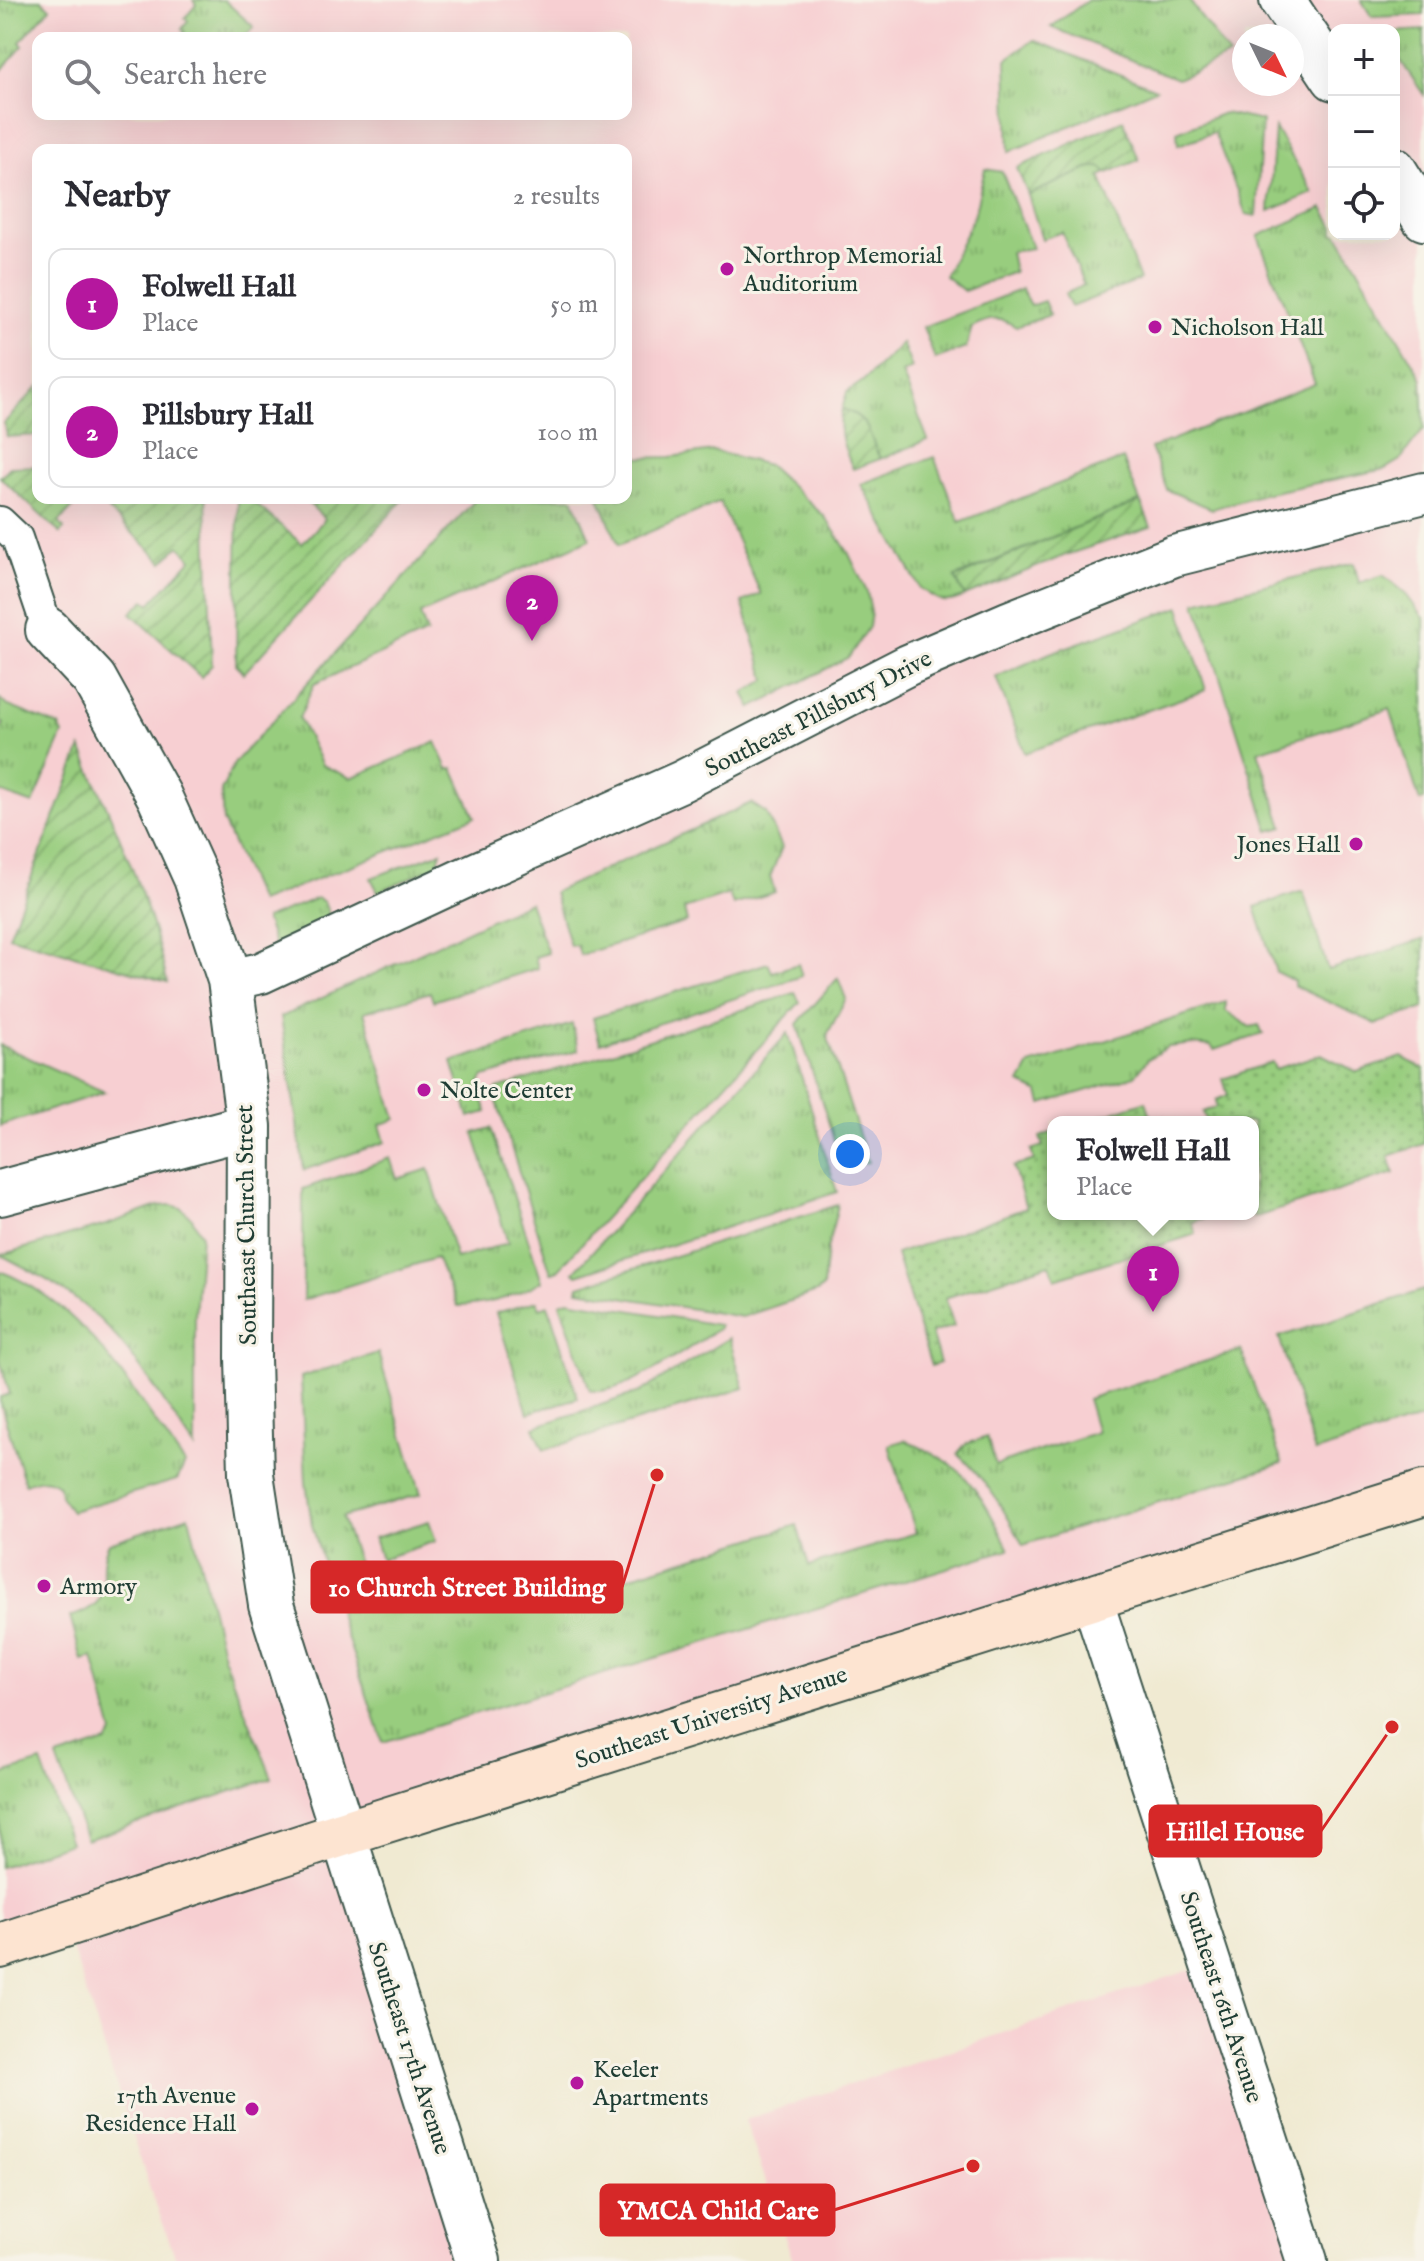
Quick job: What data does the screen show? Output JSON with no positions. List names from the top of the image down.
{
  "streets": {
    "main road": ["Southeast University Avenue"],
    "street": [
      "Southeast Pillsbury Drive",
      "Southeast Church Street",
      "Southeast 16th Avenue",
      "Southeast 17th Avenue"
    ]
  },
  "crossings": [
    ["Southeast Pillsbury Drive", "Southeast Church Street"],
    ["Southeast Church Street", "Southeast University Avenue"],
    ["Southeast Church Street", "Southeast 17th Avenue"],
    ["Southeast University Avenue", "Southeast 16th Avenue"],
    ["Southeast University Avenue", "Southeast 17th Avenue"]
  ],
  "places": [
    "Northrop Memorial Auditorium",
    "Nicholson Hall",
    "Jones Hall",
    "Nolte Center",
    "10 Church Street Building",
    "Armory",
    "Hillel House",
    "Keeler Apartments",
    "17th Avenue Residence Hall",
    "YMCA Child Care"
  ],
  "north": "bottom right",
  "page": {
    "map_buttons": ["+", "−"],
    "search": "Search here",
    "heading": ["Nearby", "2 results"],
    "list": [
      {
        "mark": "1",
        "name": "Folwell Hall",
        "note": "Place",
        "value": "50 m"
      },
      {
        "mark": "2",
        "name": "Pillsbury Hall",
        "note": "Place",
        "value": "100 m"
      }
    ],
    "pins": ["2", "1"],
    "popup": ["Folwell Hall", "Place"]
  }
}
